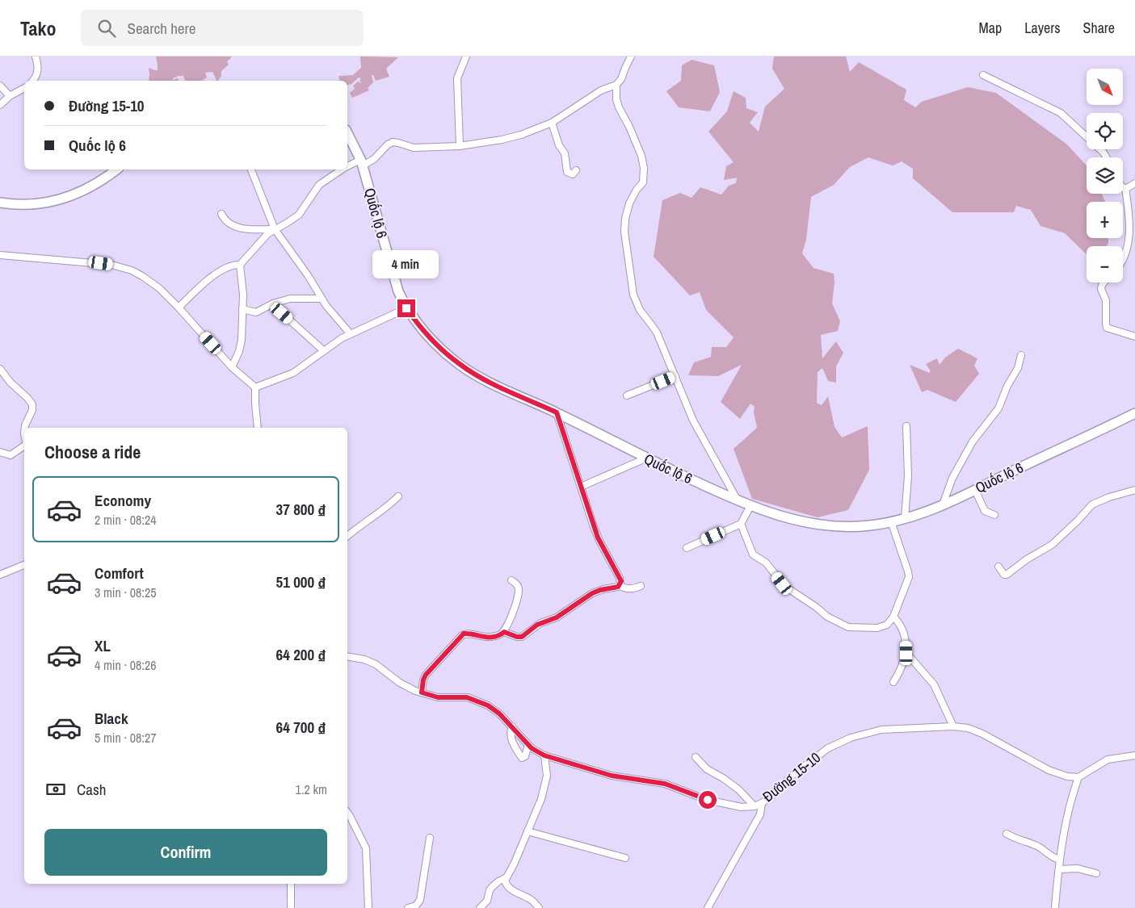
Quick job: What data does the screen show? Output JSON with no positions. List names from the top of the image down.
{
  "streets": {
    "highway": ["Quốc lộ 6"],
    "street": ["Đường 15-10"]
  },
  "north": "bottom right",
  "page": {
    "header": "Tako",
    "search": "Search here",
    "nav": ["Map", "Layers", "Share"],
    "map_buttons": ["+", "−"],
    "banner": ["Đường 15-10", "Quốc lộ 6"],
    "bubble": "4 min",
    "heading": "Choose a ride",
    "list": [
      {
        "name": "Economy",
        "note": "2 min · 08:24",
        "value": "37 800 ₫"
      },
      {
        "name": "Comfort",
        "note": "3 min · 08:25",
        "value": "51 000 ₫"
      },
      {
        "name": "XL",
        "note": "4 min · 08:26",
        "value": "64 200 ₫"
      },
      {
        "name": "Black",
        "note": "5 min · 08:27",
        "value": "64 700 ₫"
      }
    ],
    "pay": ["Cash", "1.2 km"],
    "buttons": "Confirm"
  }
}
